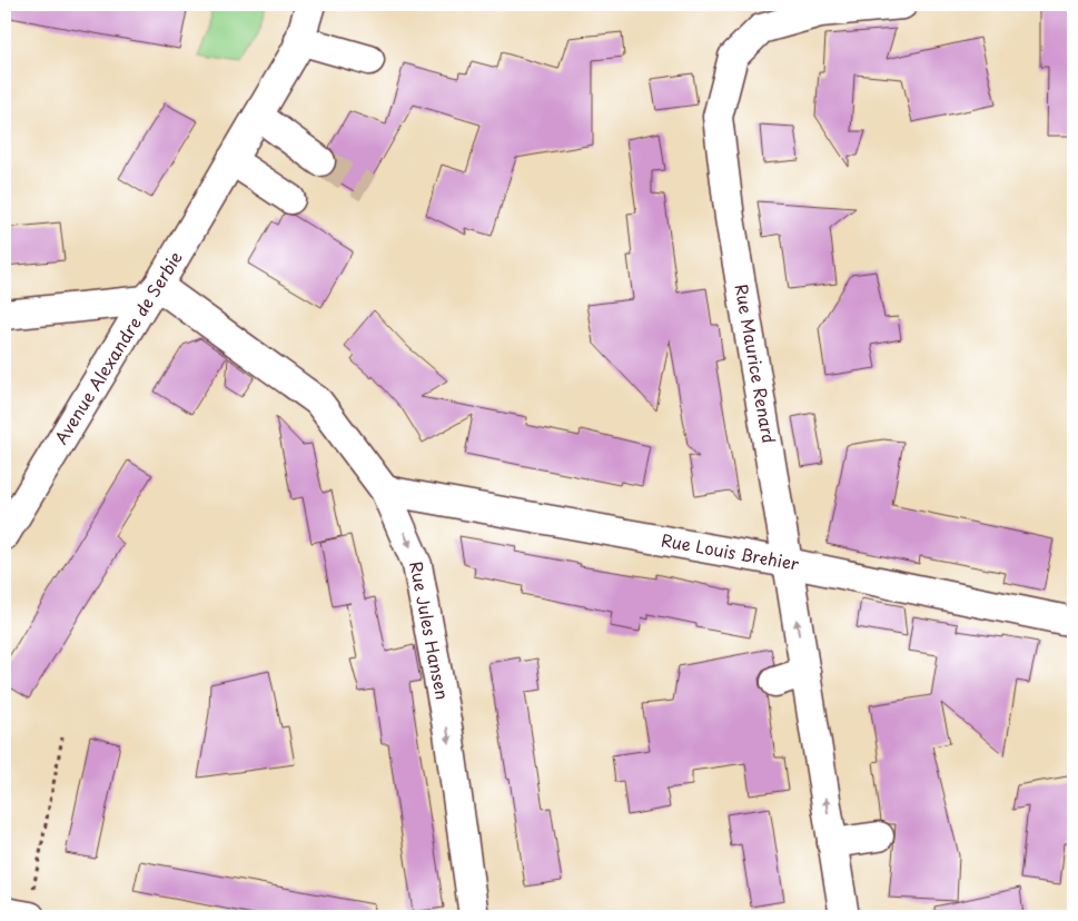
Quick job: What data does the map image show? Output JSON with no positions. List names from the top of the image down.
{
  "streets": {
    "street": [
      "Avenue Alexandre de Serbie",
      "Rue Maurice Renard",
      "Rue Louis Brehier",
      "Rue Jules Hansen"
    ]
  },
  "crossings": [
    ["Avenue Alexandre de Serbie", "Rue Jules Hansen"],
    ["Rue Maurice Renard", "Rue Louis Brehier"],
    ["Rue Louis Brehier", "Rue Jules Hansen"]
  ],
  "one_way": ["Rue Jules Hansen"]
}
